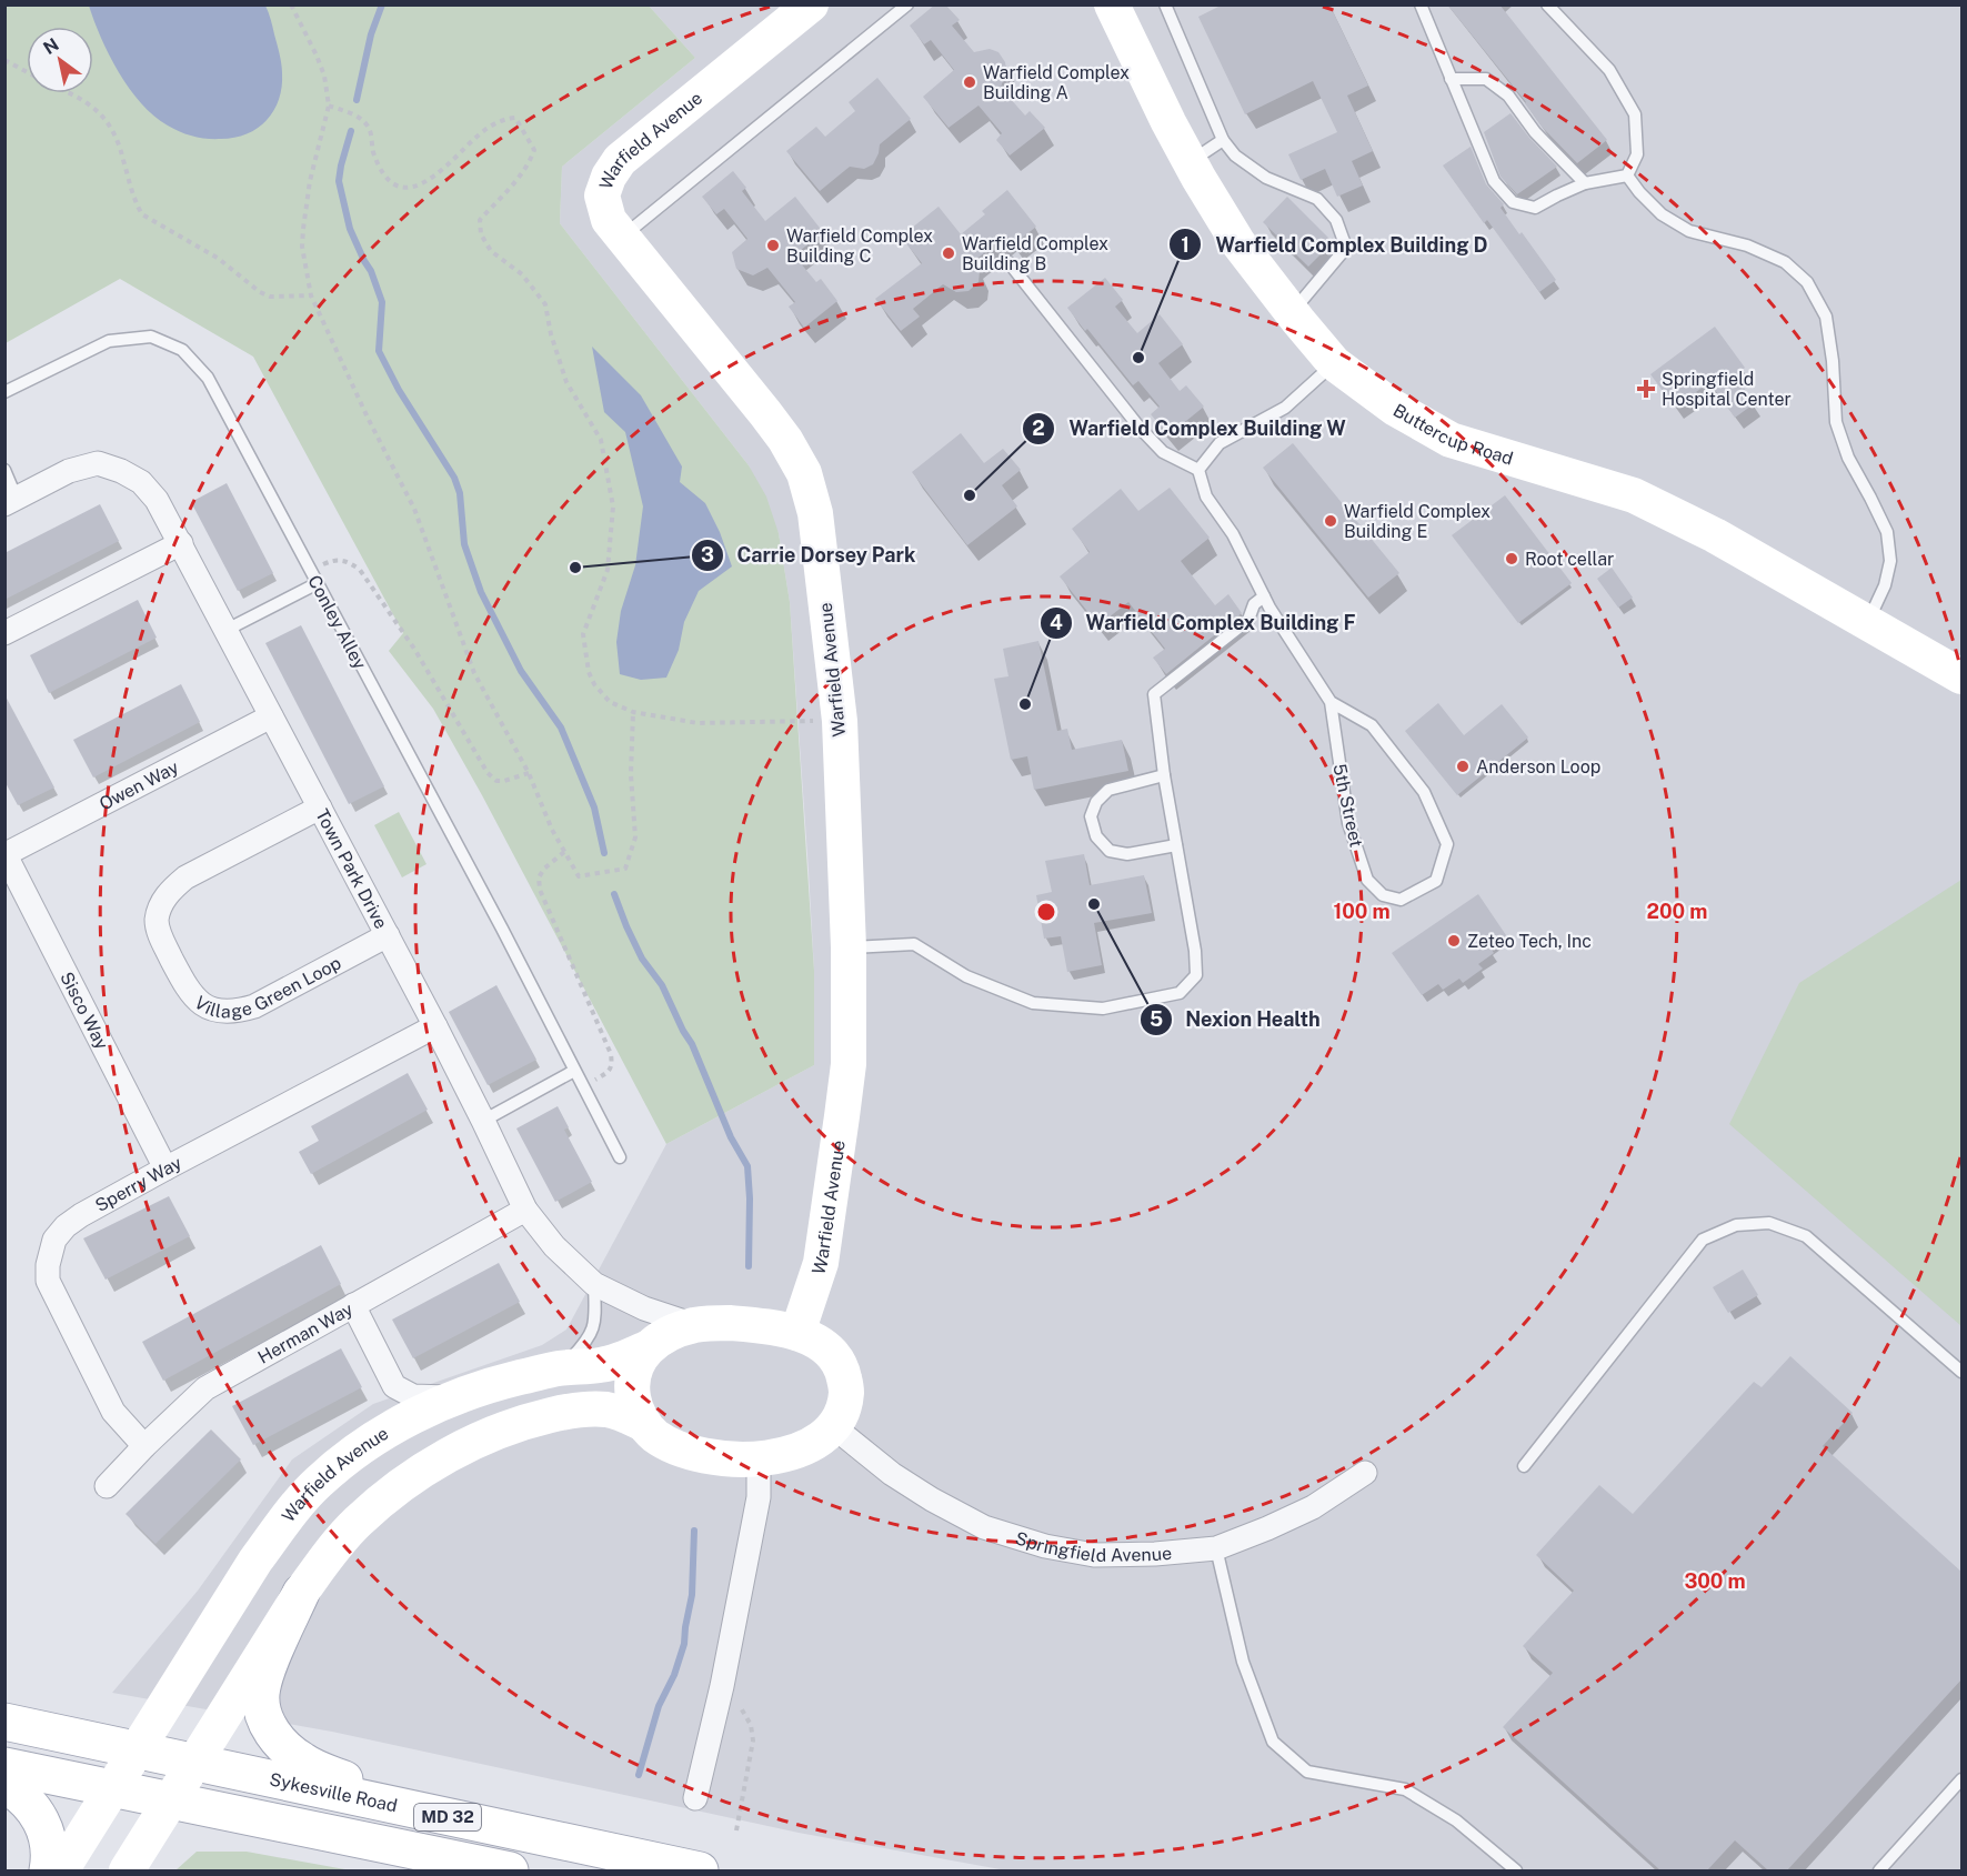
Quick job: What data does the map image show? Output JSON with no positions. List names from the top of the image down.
{
  "streets": {
    "main road": ["Sykesville Road", "MD 32"],
    "street": [
      "Warfield Avenue",
      "Buttercup Road",
      "Owen Way",
      "Town Park Drive",
      "Village Green Loop",
      "Sisco Way",
      "Sperry Way",
      "Herman Way",
      "Springfield Avenue"
    ],
    "lane": ["Conley Alley", "5th Street"]
  },
  "crossings": [
    ["Warfield Avenue", "Town Park Drive"],
    ["Warfield Avenue", "Springfield Avenue"],
    ["Warfield Avenue", "Sykesville Road"],
    ["Owen Way", "Town Park Drive"],
    ["Owen Way", "Sisco Way"],
    ["Town Park Drive", "Village Green Loop"],
    ["Town Park Drive", "Sperry Way"],
    ["Town Park Drive", "Herman Way"],
    ["Town Park Drive", "Springfield Avenue"],
    ["Sisco Way", "Sperry Way"],
    ["Sperry Way", "Herman Way"]
  ],
  "places": {
    "other": [
      "Warfield Complex Building A",
      "Warfield Complex Building C",
      "Warfield Complex Building B",
      "Warfield Complex Building D",
      "Warfield Complex Building W",
      "Warfield Complex Building E",
      "Root cellar",
      "Carrie Dorsey Park",
      "Warfield Complex Building F",
      "Anderson Loop",
      "Nexion Health",
      "Zeteo Tech, Inc"
    ],
    "health": ["Springfield Hospital Center"]
  },
  "north": "top left",
  "rings": ["100 m", "200 m", "300 m"]
}
